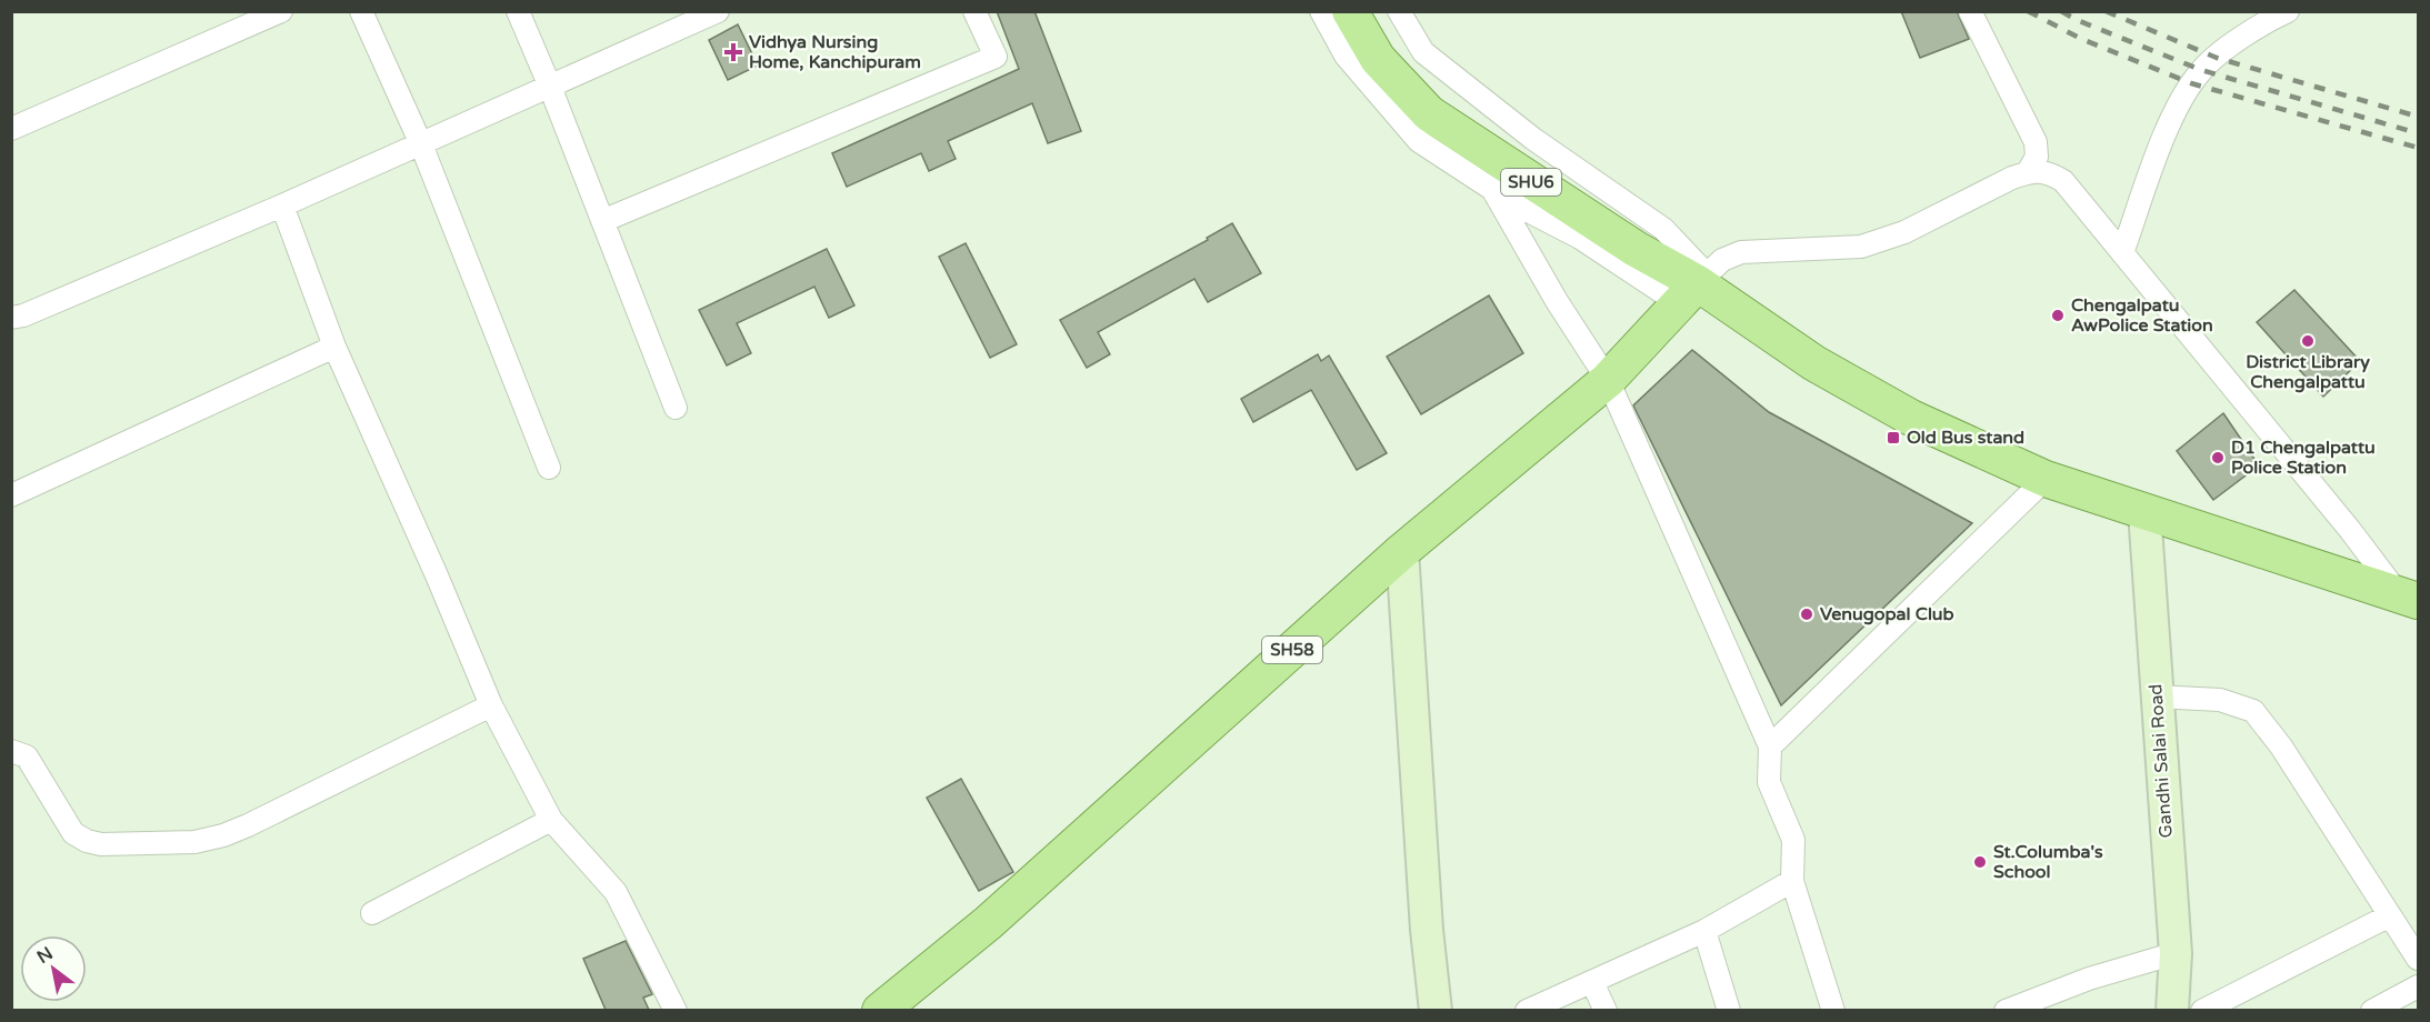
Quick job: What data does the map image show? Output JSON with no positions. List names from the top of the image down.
{
  "streets": {
    "main road": ["SHU6", "SH58"],
    "street": ["Gandhi Salai Road"]
  },
  "crossings": [
    ["SHU6", "SH58"],
    ["SHU6", "Gandhi Salai Road"]
  ],
  "places": {
    "health": ["Vidhya Nursing Home, Kanchipuram"],
    "other": [
      "Chengalpatu AwPolice Station",
      "District Library Chengalpattu",
      "D1 Chengalpattu Police Station",
      "Venugopal Club",
      "St.Columba's School"
    ],
    "transit": ["Old Bus stand"]
  },
  "north": "top left"
}
